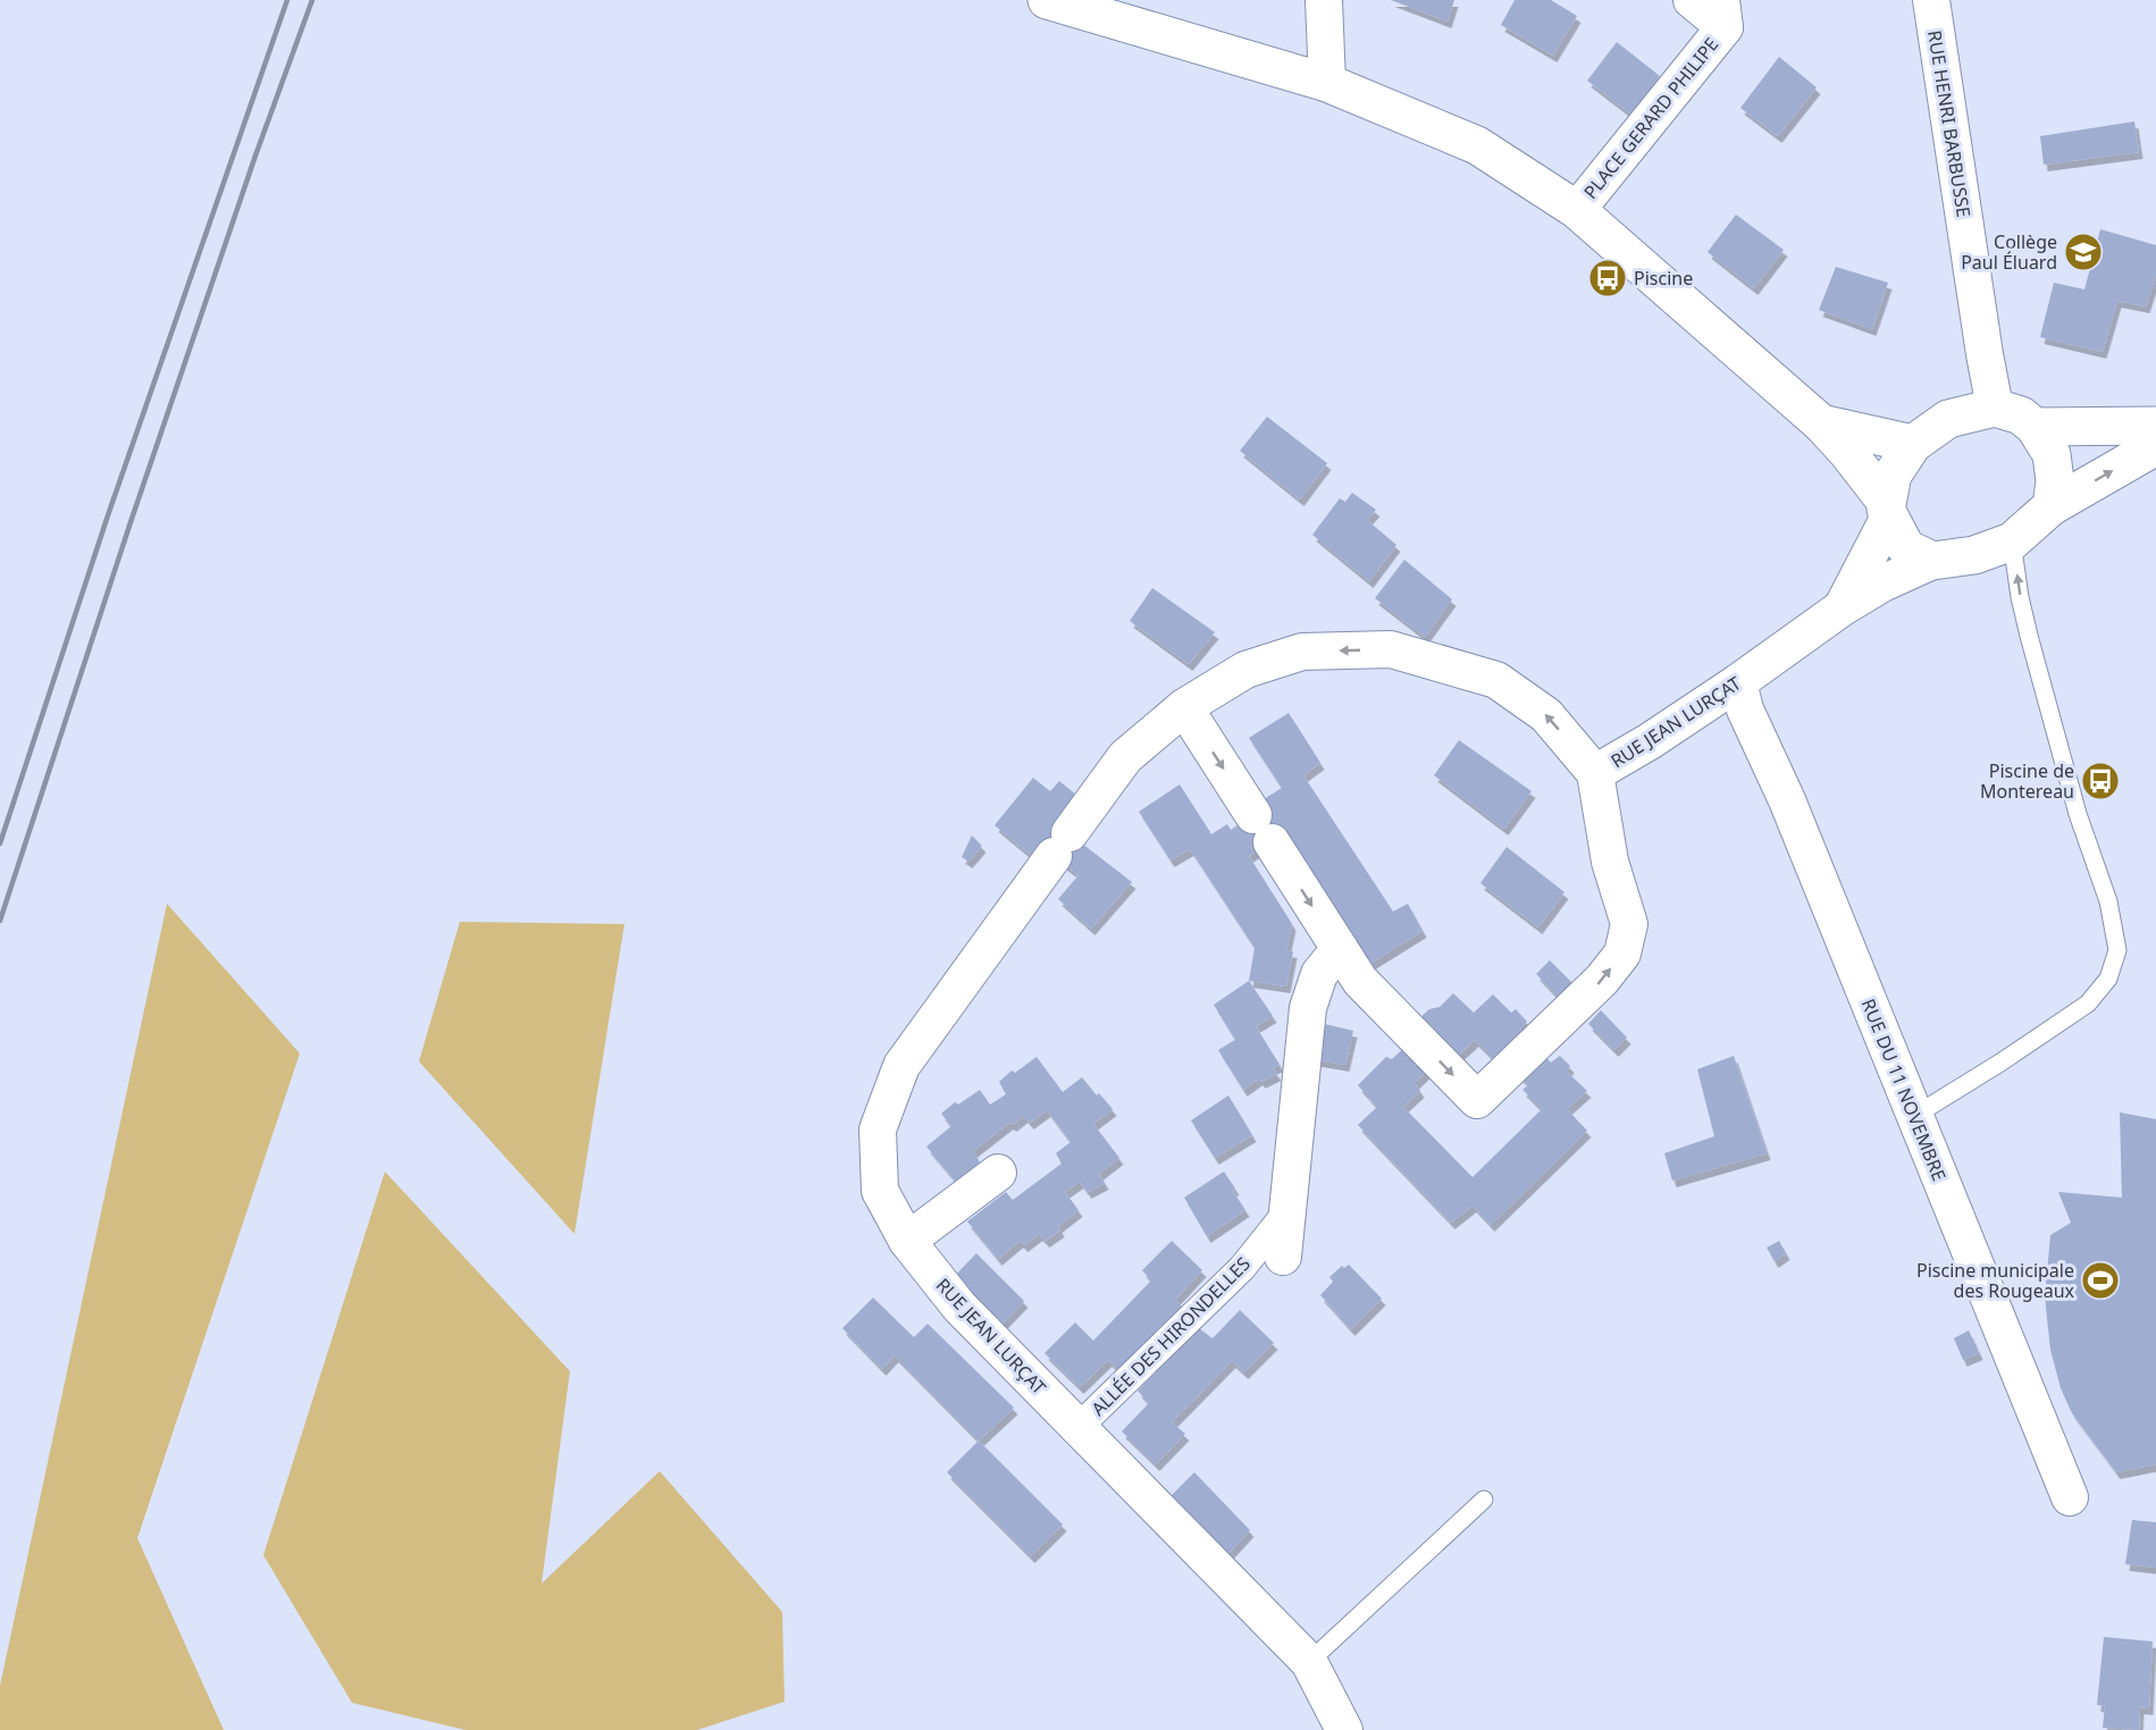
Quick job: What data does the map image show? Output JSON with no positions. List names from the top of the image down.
{
  "streets": {
    "street": [
      "PLACE GERARD PHILIPE",
      "RUE HENRI BARBUSSE",
      "RUE JEAN LURÇAT",
      "RUE DU 11 NOVEMBRE",
      "ALLÉE DES HIRONDELLES"
    ]
  },
  "crossings": [
    ["RUE HENRI BARBUSSE", "RUE JEAN LURÇAT"],
    ["RUE JEAN LURÇAT", "RUE DU 11 NOVEMBRE"],
    ["RUE JEAN LURÇAT", "ALLÉE DES HIRONDELLES"]
  ],
  "places": {
    "school or university": ["Collège Paul Éluard"],
    "bus stop": ["Piscine", "Piscine de Montereau"],
    "sports": ["Piscine municipale des Rougeaux"]
  }
}
